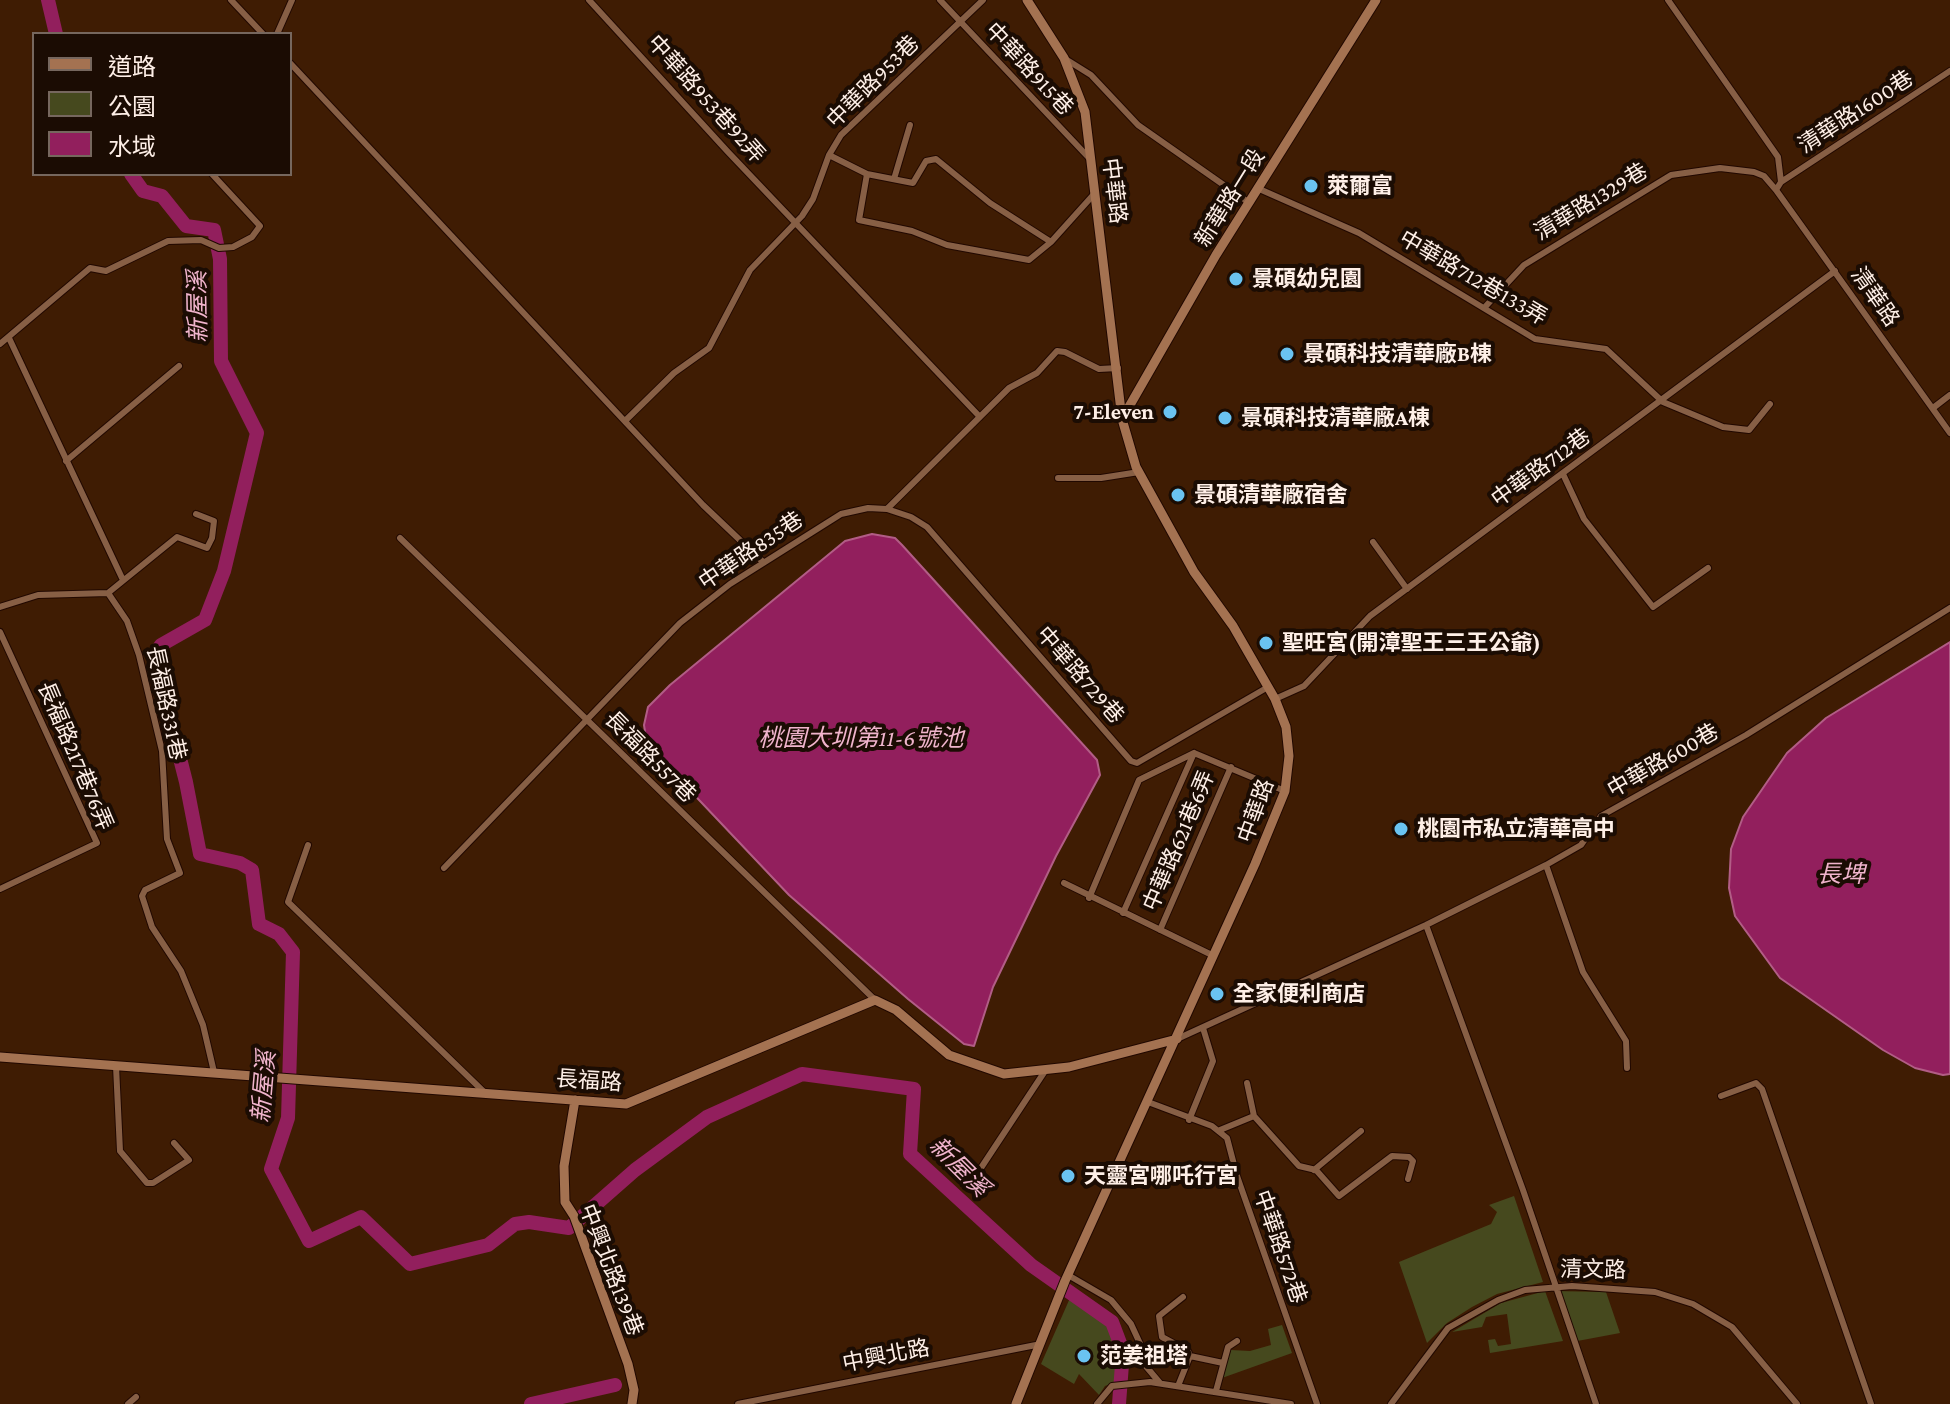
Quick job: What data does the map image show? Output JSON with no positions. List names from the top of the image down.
{
  "streets": {
    "street": [
      "中華路915巷",
      "中華路953巷",
      "中華路953巷92弄",
      "清華路1600巷",
      "中華路",
      "新華路一段",
      "清華路1329巷",
      "中華路712巷133弄",
      "清華路",
      "中華路712巷",
      "中華路835巷",
      "中華路729巷",
      "長福路331巷",
      "長福路217巷76弄",
      "長福路557巷",
      "中華路600巷",
      "中華路621巷6弄",
      "長福路",
      "中華路572巷",
      "中興北路139巷",
      "清文路",
      "中興北路"
    ]
  },
  "crossings": [
    ["中華路915巷", "中華路953巷"],
    ["中華路915巷", "中華路"],
    ["中華路953巷", "中華路953巷92弄"],
    ["中華路", "新華路一段"],
    ["中華路", "中華路712巷"],
    ["中華路", "中華路729巷"],
    ["中華路", "中華路600巷"],
    ["中華路", "中興北路"],
    ["新華路一段", "中華路712巷133弄"],
    ["清華路1329巷", "中華路712巷133弄"],
    ["清華路1329巷", "清華路"],
    ["中華路712巷133弄", "中華路712巷"],
    ["清華路", "中華路712巷"],
    ["中華路835巷", "中華路729巷"],
    ["中華路835巷", "長福路557巷"],
    ["長福路331巷", "長福路"],
    ["長福路557巷", "長福路"],
    ["長福路", "中興北路139巷"]
  ],
  "water": ["新屋溪", "桃園大圳第11-6號池", "長埤"],
  "places": [
    "萊爾富",
    "景碩幼兒園",
    "景碩科技清華廠B棟",
    "7-Eleven",
    "景碩科技清華廠A棟",
    "景碩清華廠宿舍",
    "聖旺宮(開漳聖王三王公爺)",
    "桃園市私立清華高中",
    "全家便利商店",
    "天靈宮哪吒行宮",
    "范姜祖塔"
  ],
  "legend": ["道路", "公園", "水域"]
}
